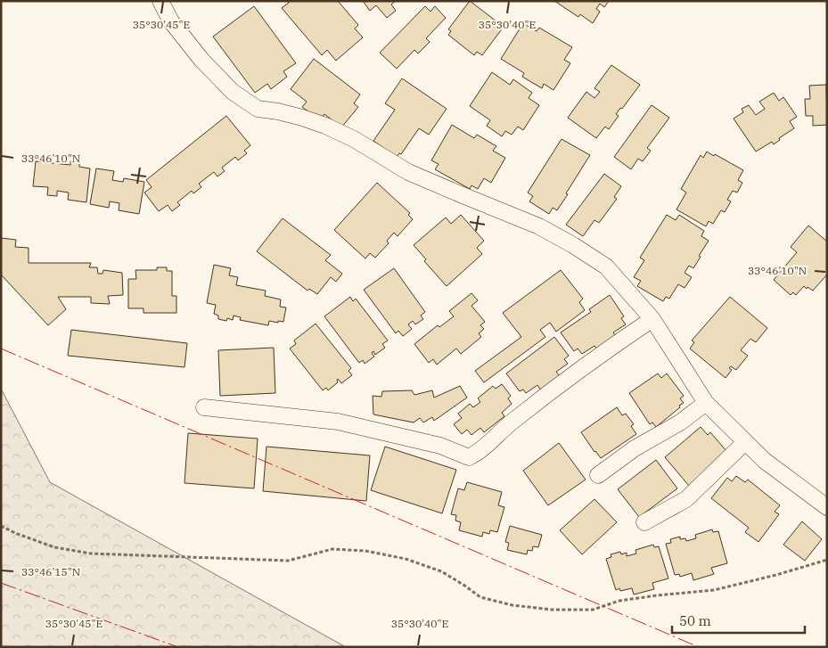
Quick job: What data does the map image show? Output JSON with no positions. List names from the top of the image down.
{
  "scale_bar": "50 m",
  "coordinates": [
    "35°30'45\"E",
    "35°30'40\"E",
    "33°46'10\"N",
    "33°46'15\"N"
  ]
}
